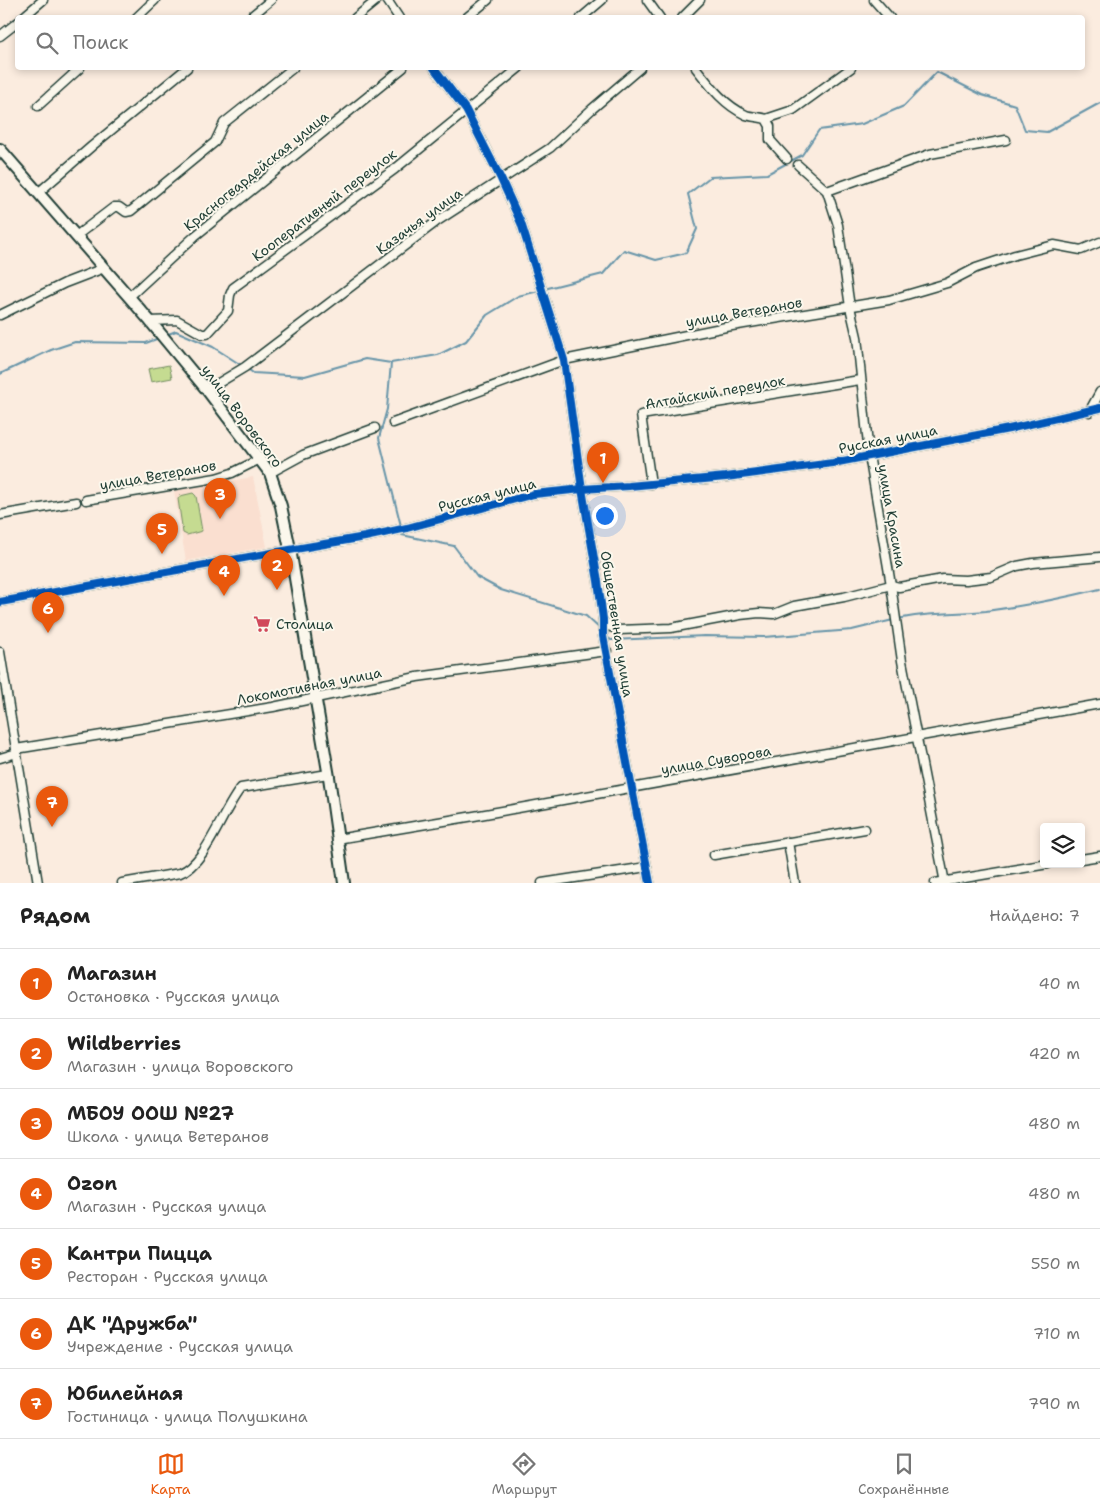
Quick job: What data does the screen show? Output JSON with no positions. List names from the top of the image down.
{
  "streets": {
    "main road": ["улица Воровского"],
    "street": [
      "Красногвардейская улица",
      "Кооперативный переулок",
      "Казачья улица",
      "улица Ветеранов",
      "Алтайский переулок",
      "Русская улица",
      "улица Красина",
      "Общественная улица",
      "Локомотивная улица",
      "улица Суворова"
    ]
  },
  "crossings": [
    ["Красногвардейская улица", "улица Воровского"],
    ["Кооперативный переулок", "улица Воровского"],
    ["Кооперативный переулок", "Общественная улица"],
    ["Казачья улица", "улица Воровского"],
    ["Казачья улица", "Общественная улица"],
    ["улица Ветеранов", "улица Воровского"],
    ["улица Ветеранов", "улица Красина"],
    ["улица Ветеранов", "Общественная улица"],
    ["Алтайский переулок", "Русская улица"],
    ["Алтайский переулок", "улица Красина"],
    ["улица Воровского", "Русская улица"],
    ["улица Воровского", "Локомотивная улица"],
    ["улица Воровского", "улица Суворова"],
    ["Русская улица", "улица Красина"],
    ["Русская улица", "Общественная улица"],
    ["улица Красина", "улица Суворова"],
    ["Общественная улица", "Локомотивная улица"],
    ["Общественная улица", "улица Суворова"]
  ],
  "places": {
    "supermarket": ["Столица"]
  },
  "page": {
    "search": "Поиск",
    "pins": [
      "1",
      "3",
      "5",
      "2",
      "4",
      "6",
      "7"
    ],
    "heading": ["Рядом", "Найдено: 7"],
    "list": [
      {
        "mark": "1",
        "name": "Магазин",
        "note": "Остановка · Русская улица",
        "value": "40 m"
      },
      {
        "mark": "2",
        "name": "Wildberries",
        "note": "Магазин · улица Воровского",
        "value": "420 m"
      },
      {
        "mark": "3",
        "name": "МБОУ ООШ №27",
        "note": "Школа · улица Ветеранов",
        "value": "480 m"
      },
      {
        "mark": "4",
        "name": "Ozon",
        "note": "Магазин · Русская улица",
        "value": "480 m"
      },
      {
        "mark": "5",
        "name": "Кантри Пицца",
        "note": "Ресторан · Русская улица",
        "value": "550 m"
      },
      {
        "mark": "6",
        "name": "ДК \"Дружба\"",
        "note": "Учреждение · Русская улица",
        "value": "710 m"
      },
      {
        "mark": "7",
        "name": "Юбилейная",
        "note": "Гостиница · улица Полушкина",
        "value": "790 m"
      }
    ],
    "nav": ["Карта", "Маршрут", "Сохранённые"]
  }
}
